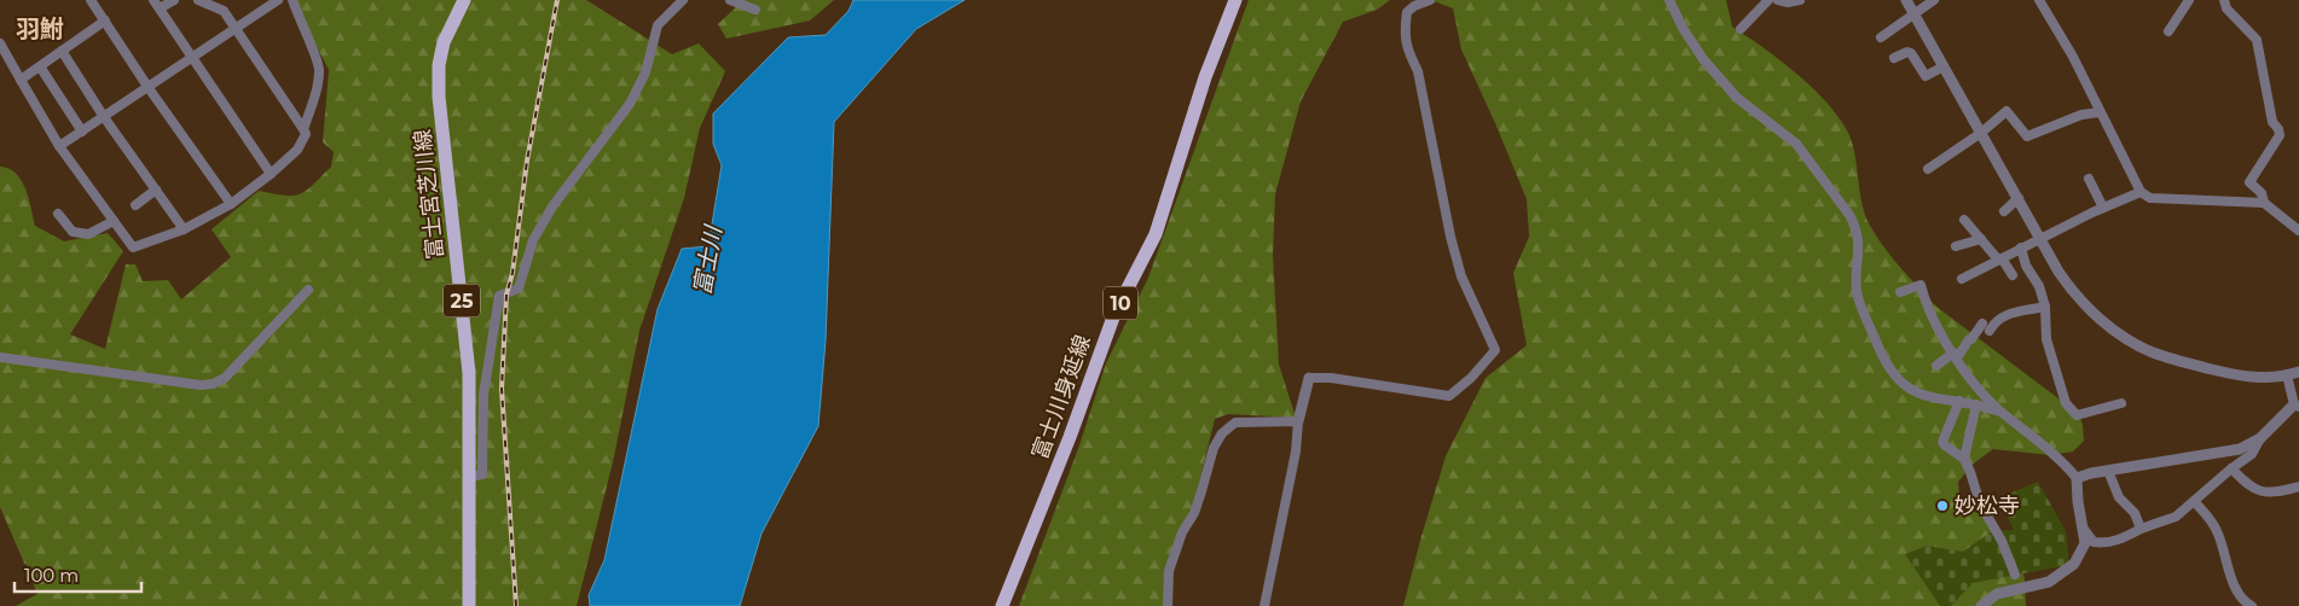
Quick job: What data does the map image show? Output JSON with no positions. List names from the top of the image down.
{
  "streets": {
    "main road": [
      "富士宮芝川線",
      "25",
      "10",
      "富士川身延線"
    ]
  },
  "districts": ["羽鮒"],
  "water": ["富士川"],
  "places": ["妙松寺"],
  "scale_bar": "100 m"
}
